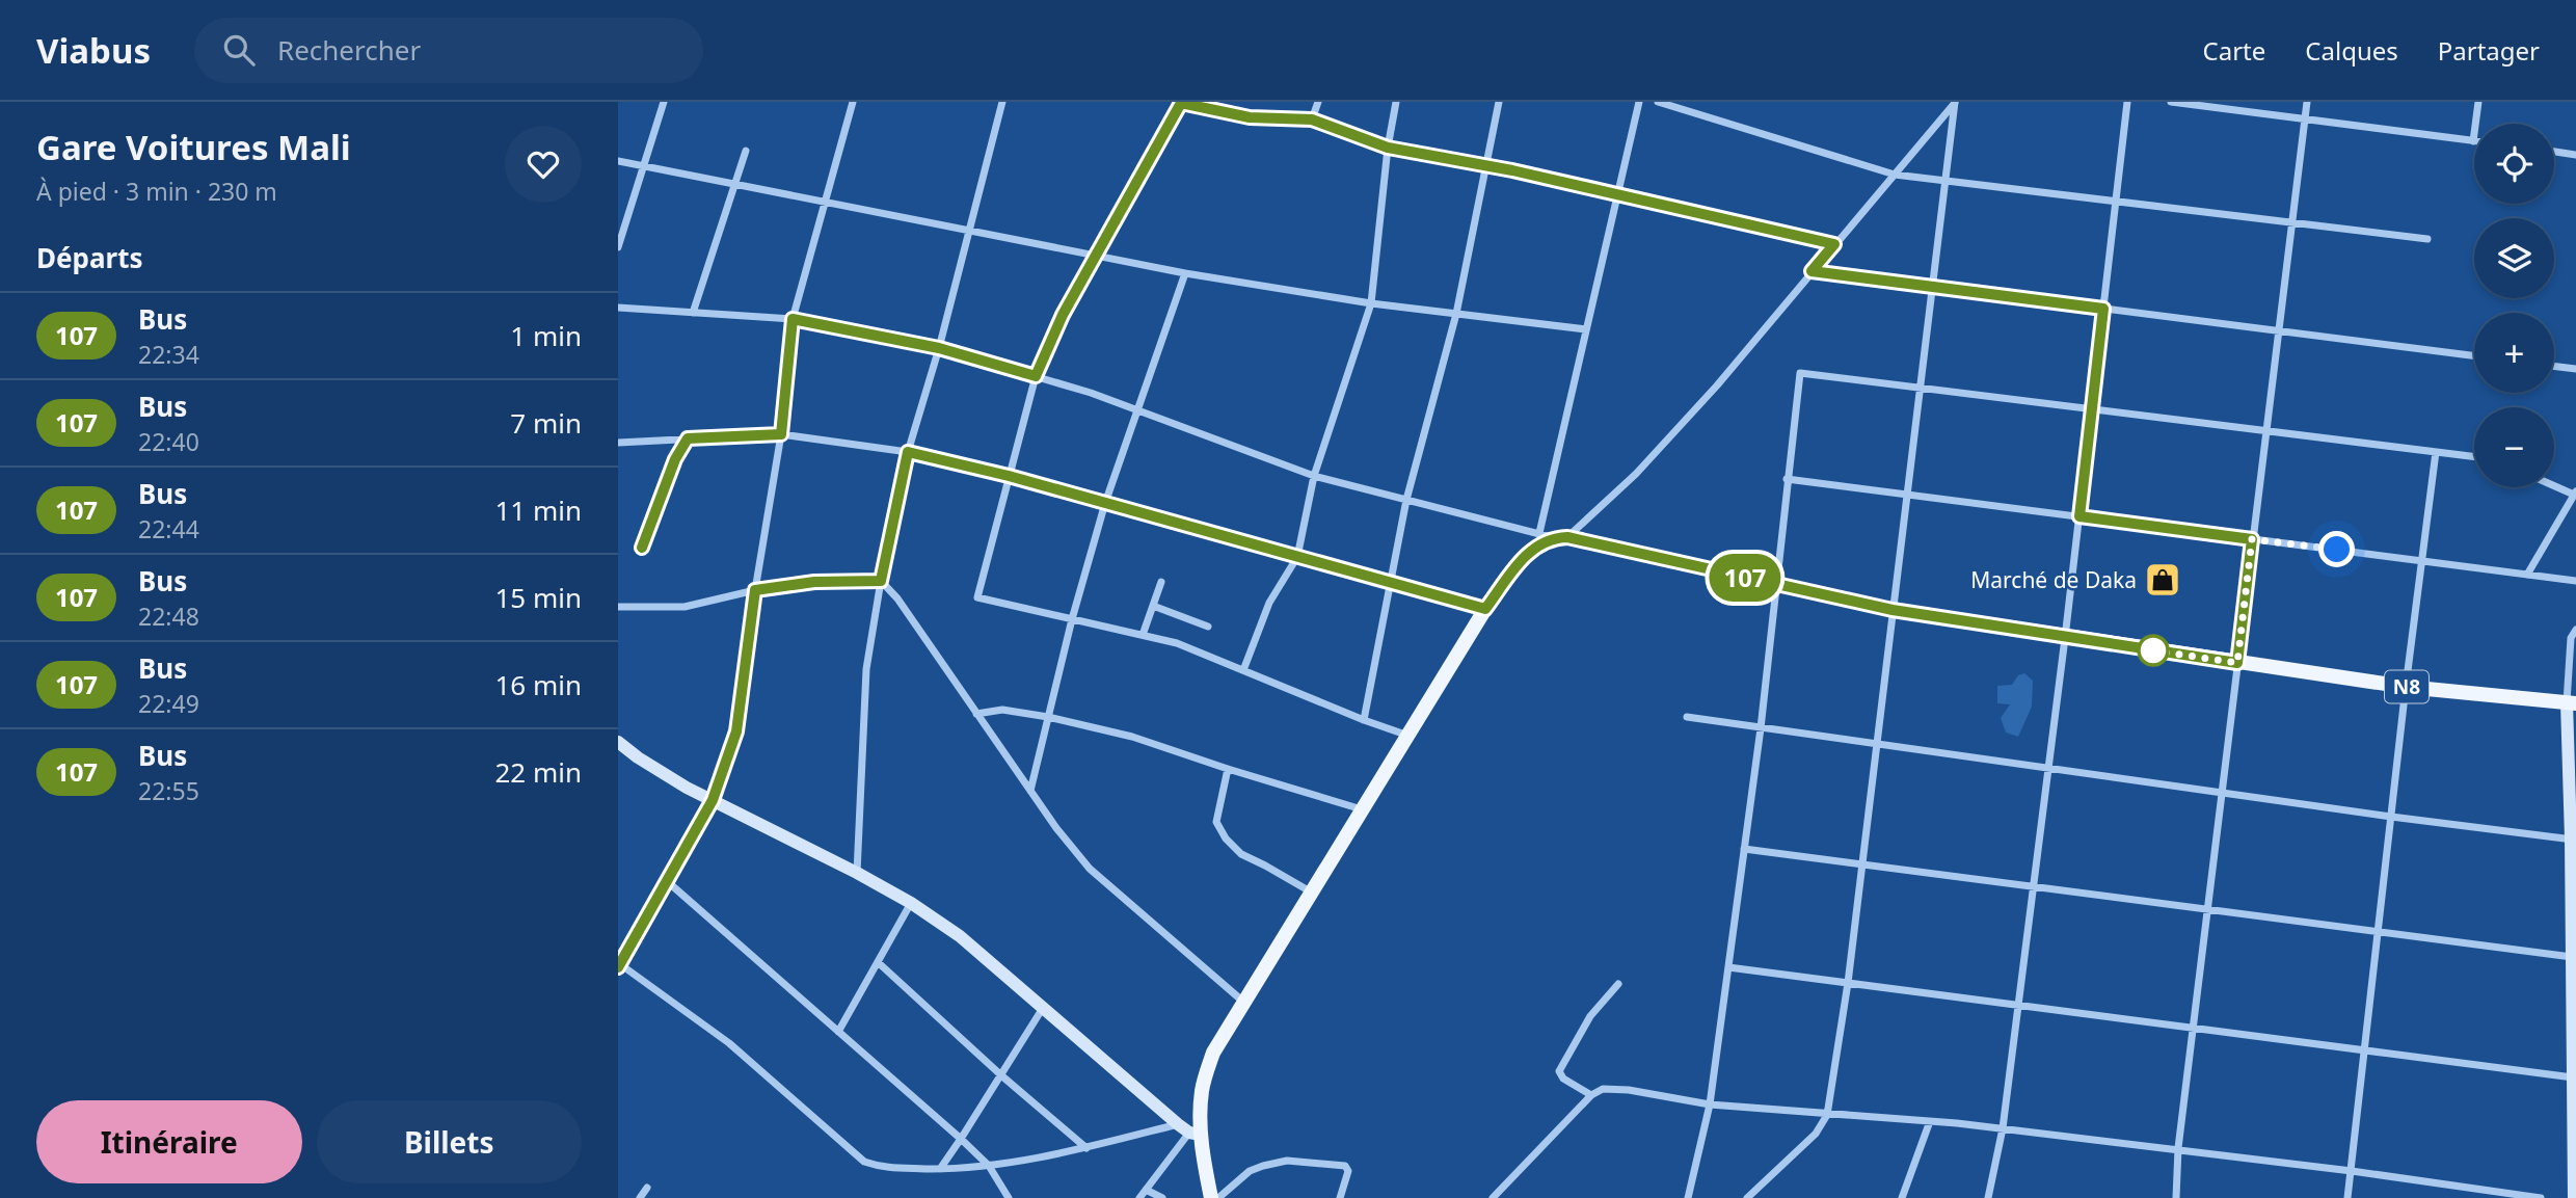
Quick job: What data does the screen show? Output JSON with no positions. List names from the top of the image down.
{
  "streets": {
    "main road": ["N8"]
  },
  "places": {
    "shop": ["Marché de Daka"]
  },
  "lines": ["bus line 107"],
  "page": {
    "header": "Viabus",
    "search": "Rechercher",
    "nav": ["Carte", "Calques", "Partager"],
    "heading": [
      ["Gare Voitures Mali", "À pied · 3 min · 230 m"],
      "Départs"
    ],
    "on_map": "107",
    "map_buttons": ["+", "−"],
    "list": [
      {
        "mark": "107",
        "name": "Bus",
        "note": "22:34",
        "value": "1 min"
      },
      {
        "mark": "107",
        "name": "Bus",
        "note": "22:40",
        "value": "7 min"
      },
      {
        "mark": "107",
        "name": "Bus",
        "note": "22:44",
        "value": "11 min"
      },
      {
        "mark": "107",
        "name": "Bus",
        "note": "22:48",
        "value": "15 min"
      },
      {
        "mark": "107",
        "name": "Bus",
        "note": "22:49",
        "value": "16 min"
      },
      {
        "mark": "107",
        "name": "Bus",
        "note": "22:55",
        "value": "22 min"
      }
    ],
    "buttons": ["Itinéraire", "Billets"]
  }
}
